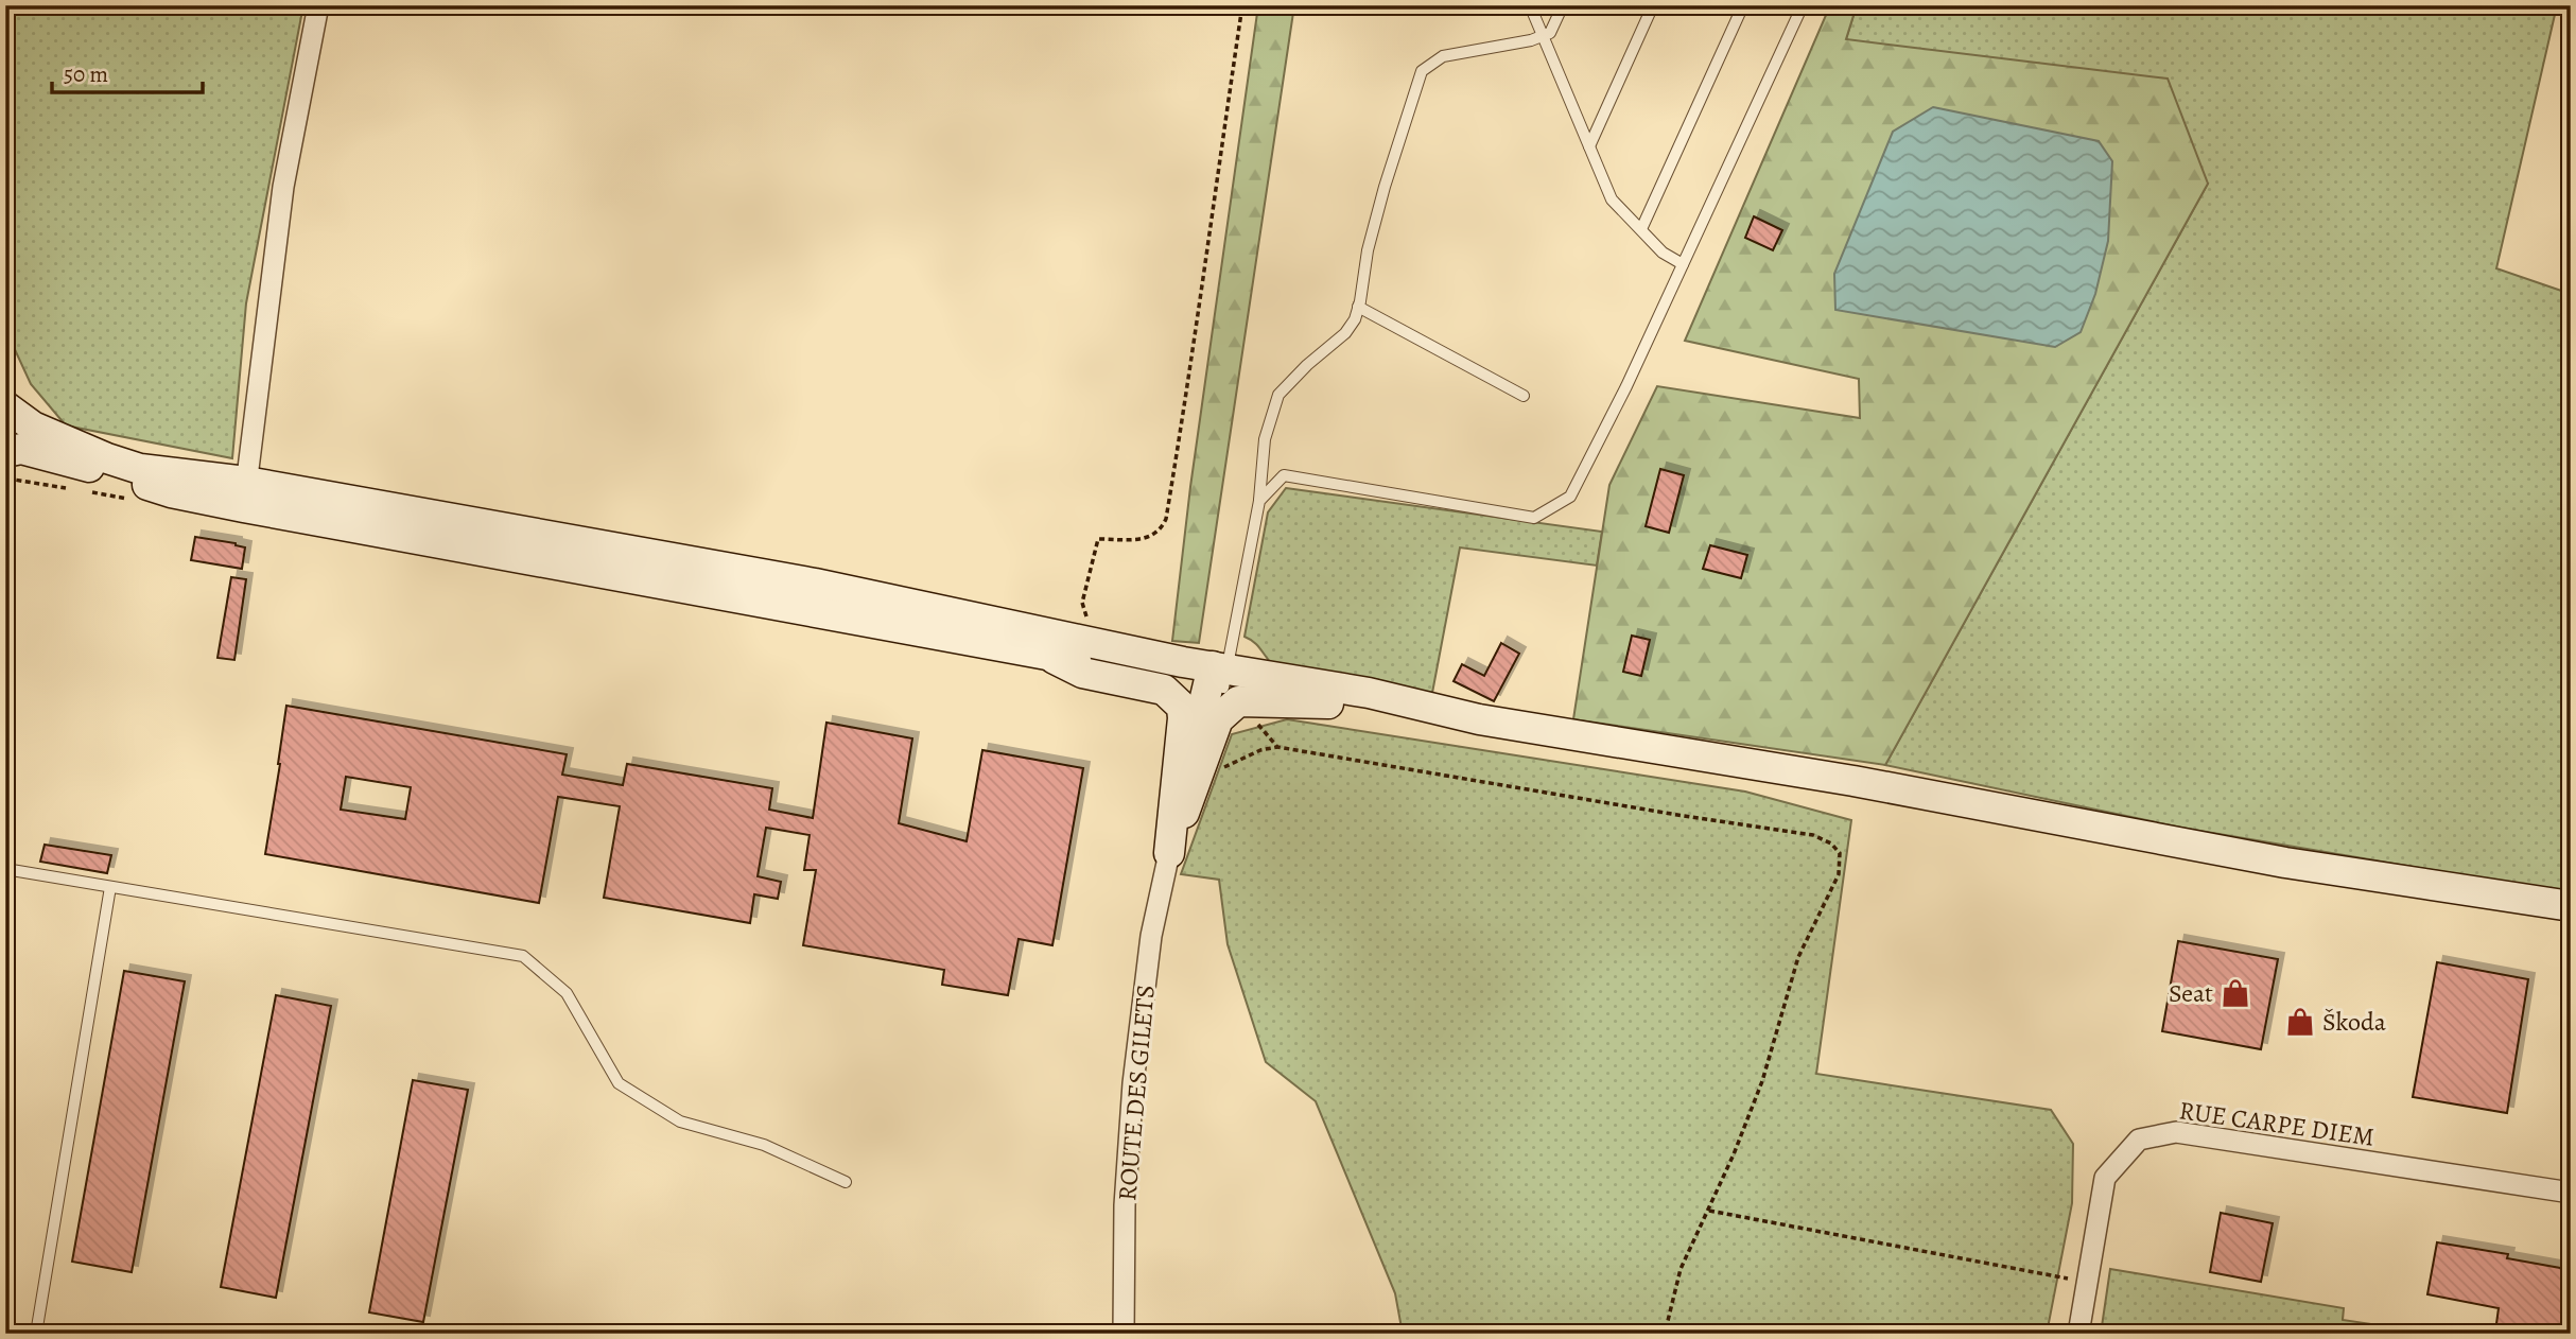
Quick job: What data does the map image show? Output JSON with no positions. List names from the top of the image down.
{
  "streets": {
    "main road": ["ROUTE DES GILETS"],
    "street": ["RUE CARPE DIEM"]
  },
  "places": {
    "shop": ["Seat", "Škoda"]
  },
  "scale_bar": "50 m"
}
